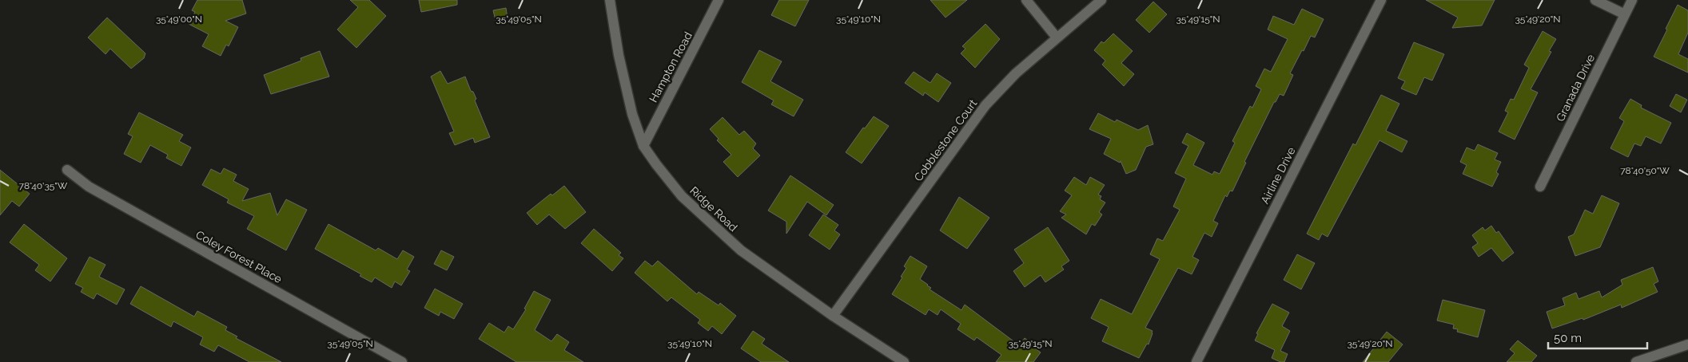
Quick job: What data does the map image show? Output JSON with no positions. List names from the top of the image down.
{
  "streets": {
    "street": [
      "Hampton Road",
      "Granada Drive",
      "Cobblestone Court",
      "Airline Drive",
      "Ridge Road",
      "Coley Forest Place"
    ]
  },
  "crossings": [
    ["Hampton Road", "Ridge Road"],
    ["Cobblestone Court", "Ridge Road"]
  ],
  "scale_bar": "50 m",
  "coordinates": [
    "35°49'00\"N",
    "35°49'05\"N",
    "35°49'10\"N",
    "35°49'15\"N",
    "35°49'20\"N",
    "78°40'50\"W",
    "78°40'35\"W"
  ]
}
